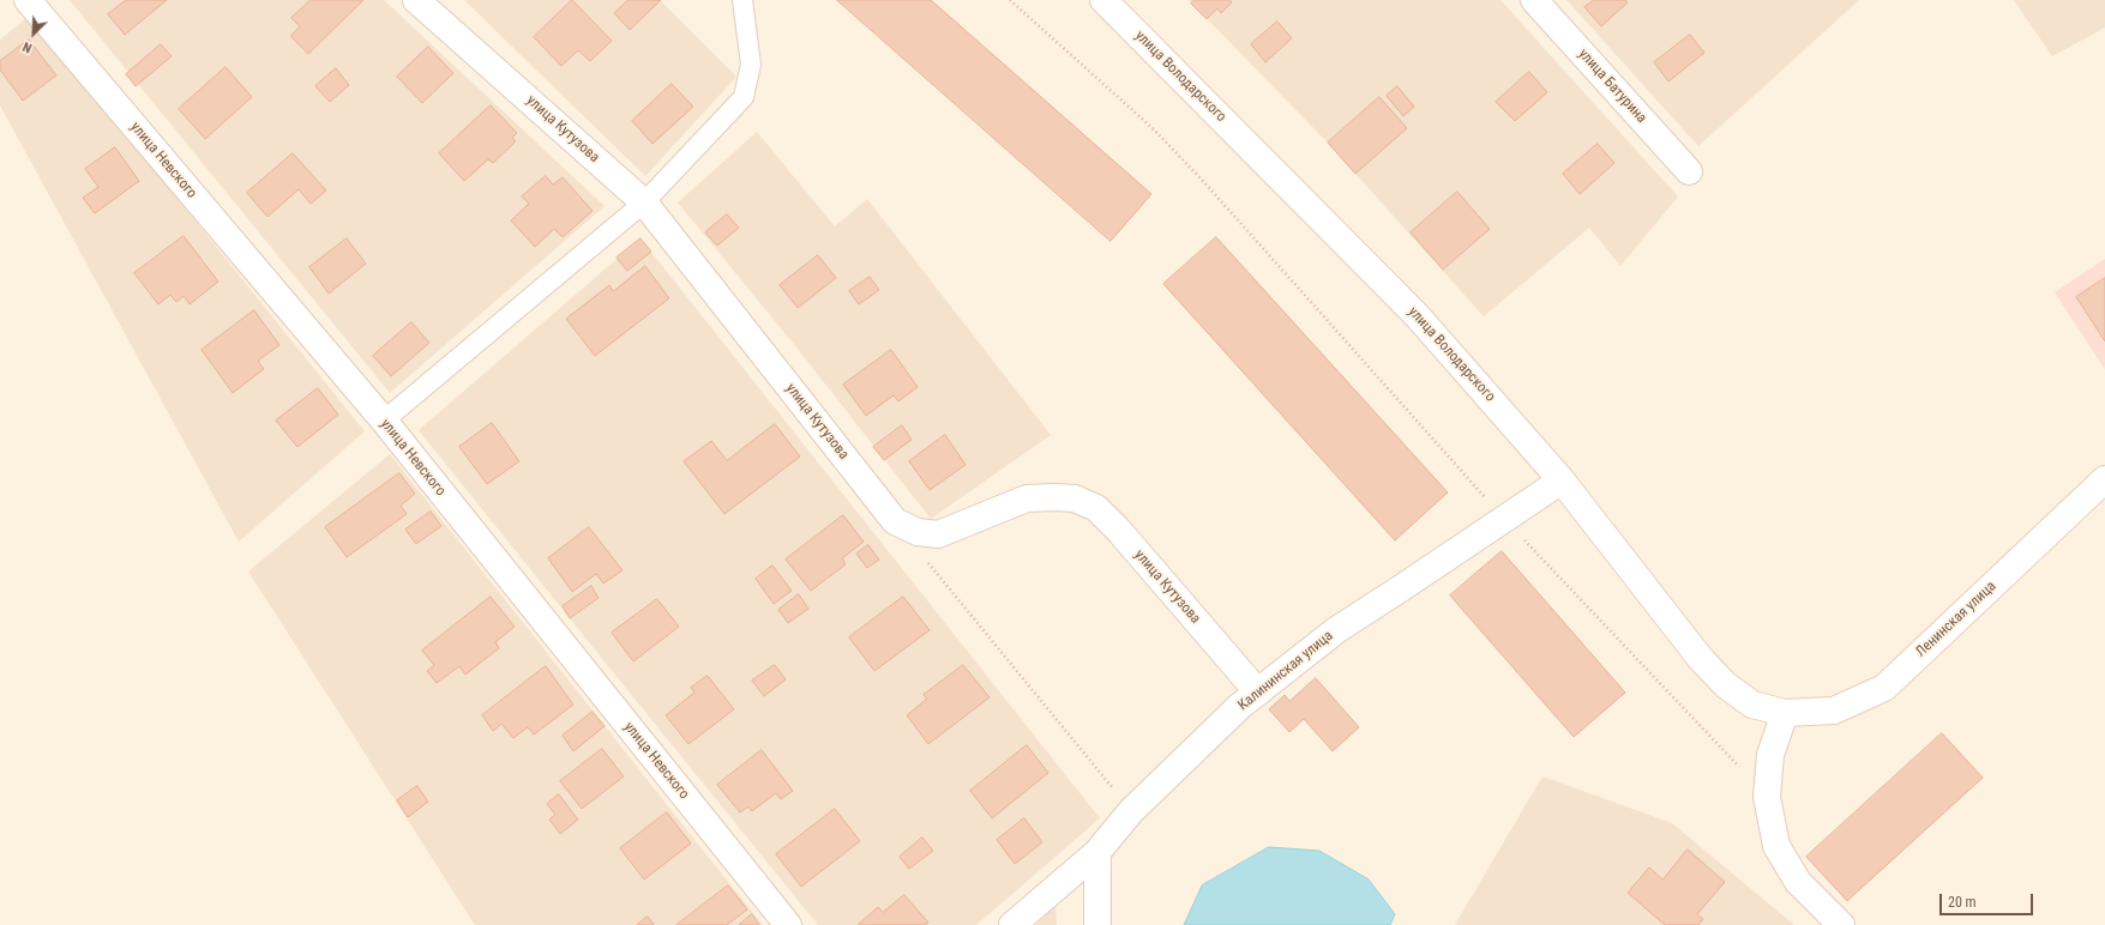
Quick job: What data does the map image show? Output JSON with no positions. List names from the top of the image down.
{
  "streets": {
    "street": [
      "улица Володарского",
      "улица Батурина",
      "улица Кутузова",
      "улица Невского",
      "Ленинская улица",
      "Калининская улица"
    ]
  },
  "crossings": [
    ["улица Володарского", "Ленинская улица"],
    ["улица Володарского", "Калининская улица"],
    ["улица Кутузова", "Калининская улица"]
  ],
  "scale_bar": "20 m",
  "north": "bottom left"
}
